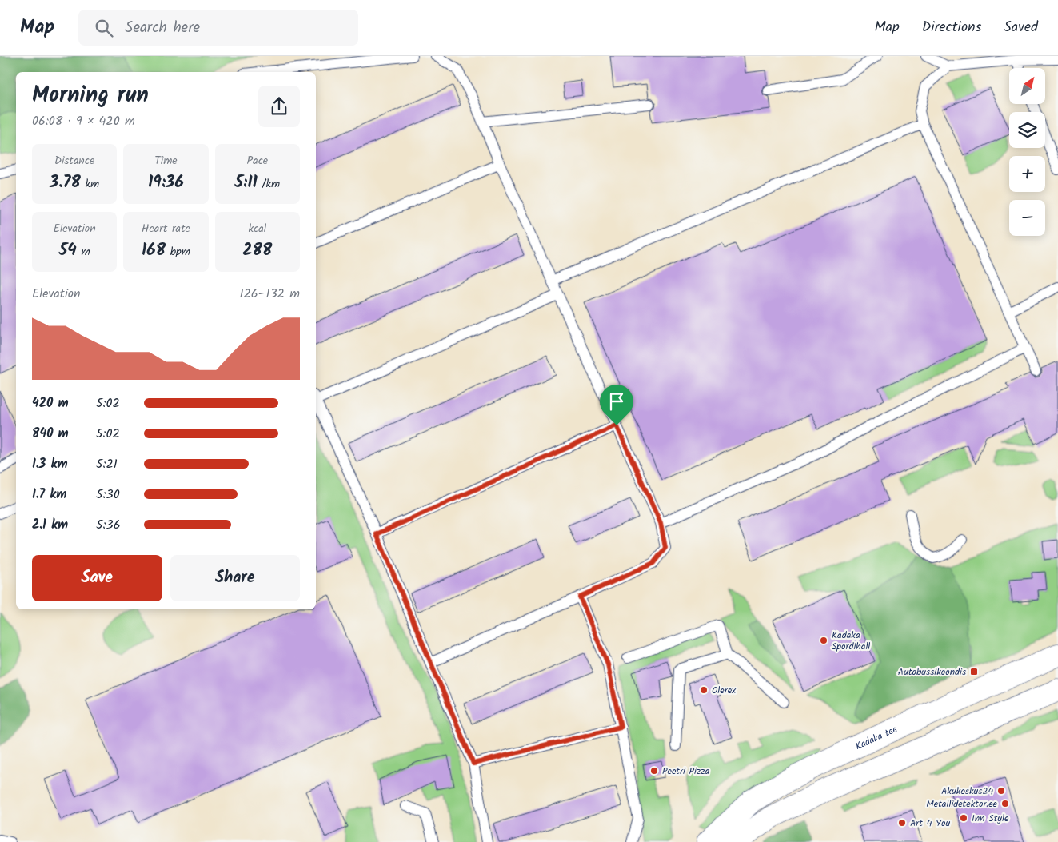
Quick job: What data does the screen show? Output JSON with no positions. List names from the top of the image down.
{
  "streets": {
    "main road": ["Kadaka tee"]
  },
  "places": {
    "other": [
      "Kadaka Spordihall",
      "Olerex",
      "Peetri Pizza",
      "Akukeskus24",
      "Metallidetektor.ee",
      "Inn Style",
      "Art 4 You"
    ],
    "transit": ["Autobussikoondis"]
  },
  "north": "top right",
  "page": {
    "header": "Map",
    "search": "Search here",
    "nav": ["Map", "Directions", "Saved"],
    "map_buttons": ["+", "−"],
    "heading": ["Morning run", "06:08 · 9 × 420 m"],
    "stats": [
      ["Distance", "3.78 km"],
      ["Time", "19:36"],
      ["Pace", "5:11 /km"],
      ["Elevation", "54 m"],
      ["Heart rate", "168 bpm"],
      ["kcal", "288"]
    ],
    "chart": ["Elevation", "126–132 m"],
    "list": [
      {
        "name": "420 m",
        "note": "5:02"
      },
      {
        "name": "840 m",
        "note": "5:02"
      },
      {
        "name": "1.3 km",
        "note": "5:21"
      },
      {
        "name": "1.7 km",
        "note": "5:30"
      },
      {
        "name": "2.1 km",
        "note": "5:36"
      }
    ],
    "buttons": ["Save", "Share"]
  }
}
